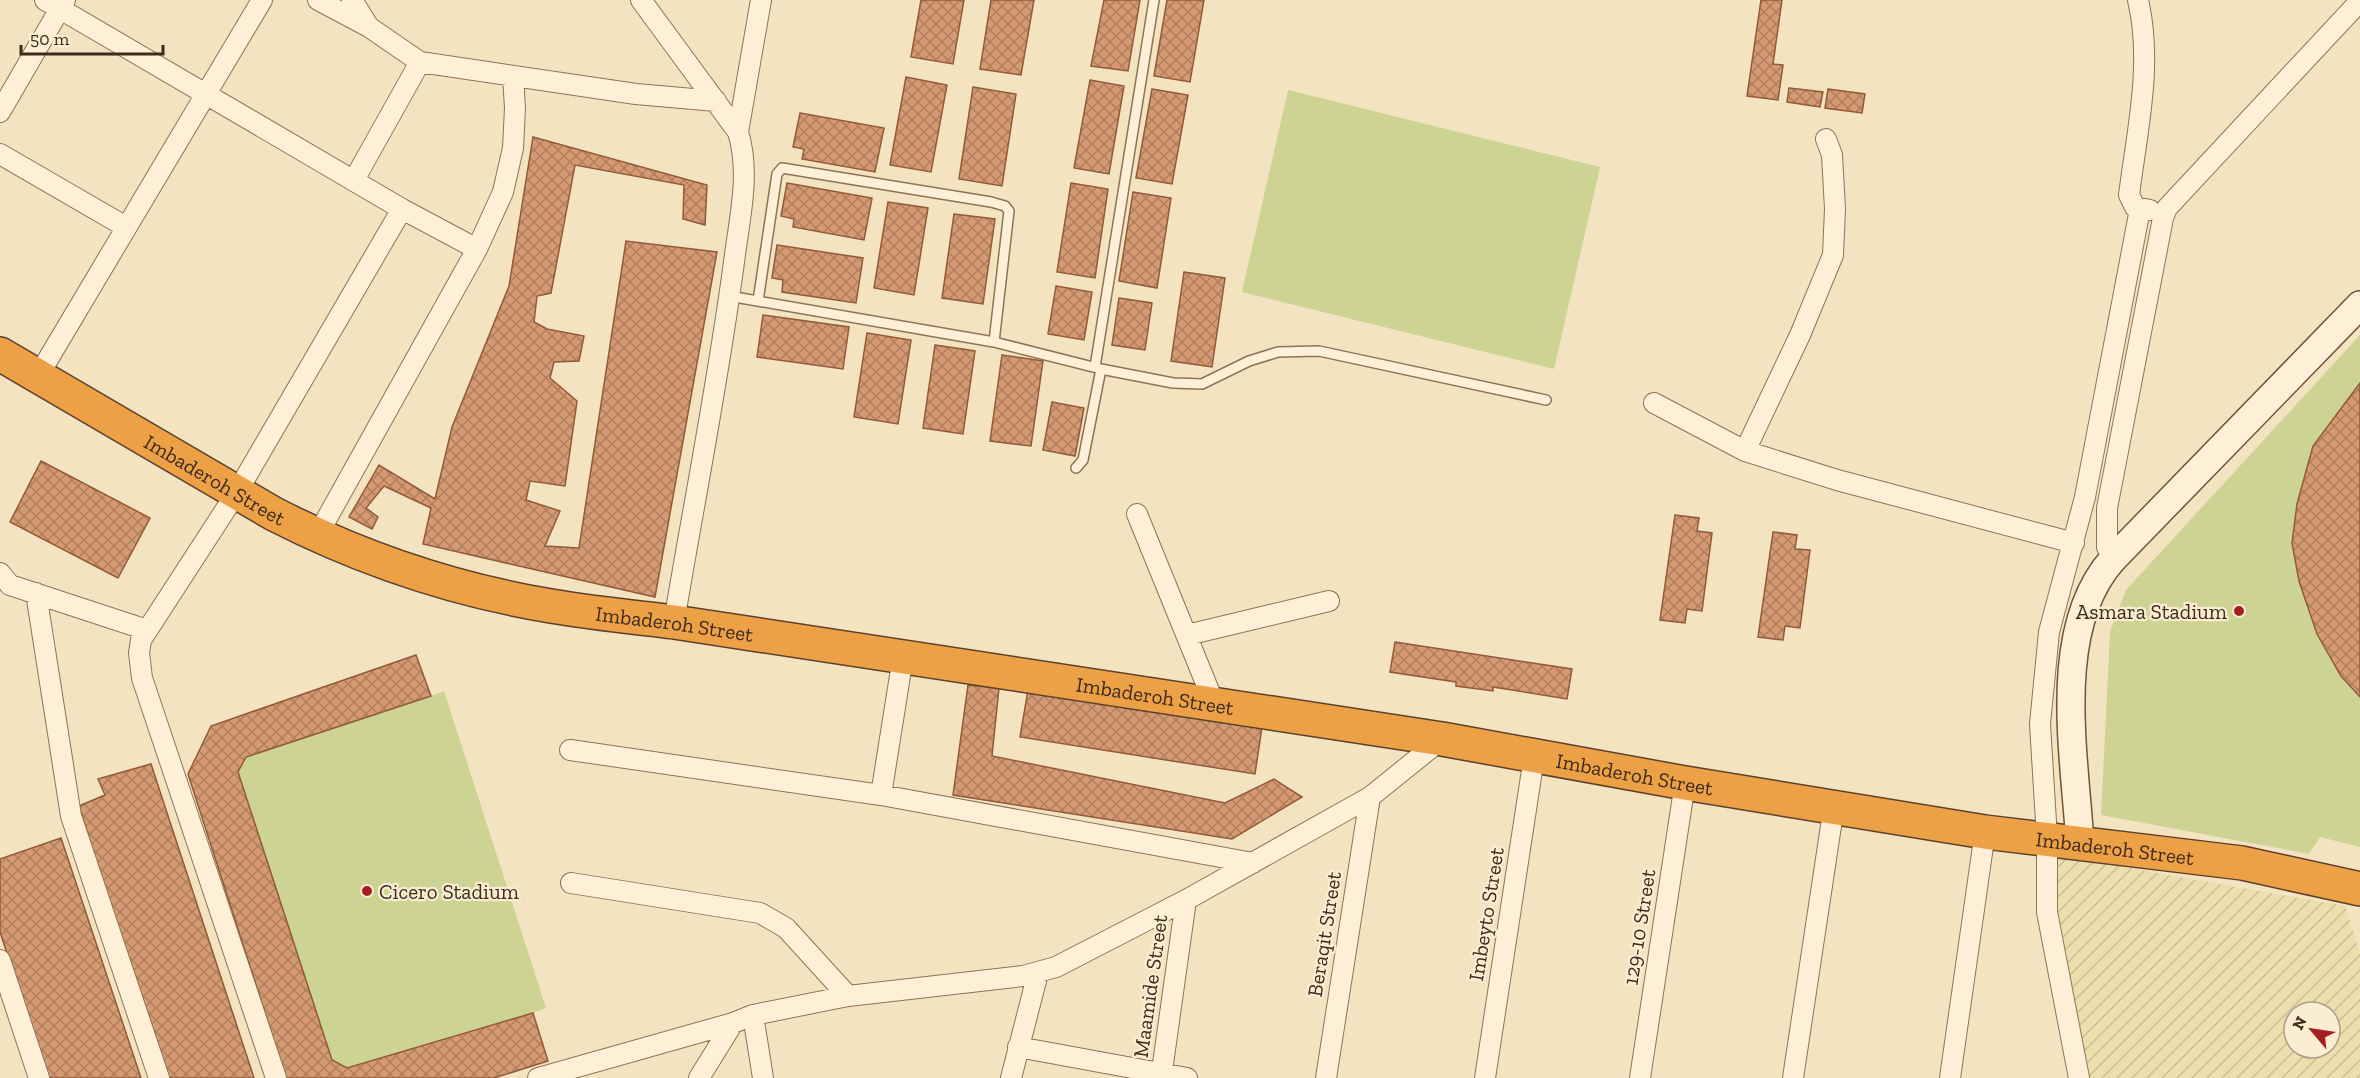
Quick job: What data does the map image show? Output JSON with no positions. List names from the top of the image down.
{
  "streets": {
    "highway": ["Imbaderoh Street"],
    "street": [
      "Imbeyto Street",
      "129-10 Street",
      "Beraqit Street",
      "Maamide Street"
    ]
  },
  "crossings": [
    ["Imbaderoh Street", "Imbeyto Street"],
    ["Imbaderoh Street", "129-10 Street"]
  ],
  "places": ["Asmara Stadium", "Cicero Stadium"],
  "scale_bar": "50 m",
  "north": "top left"
}
